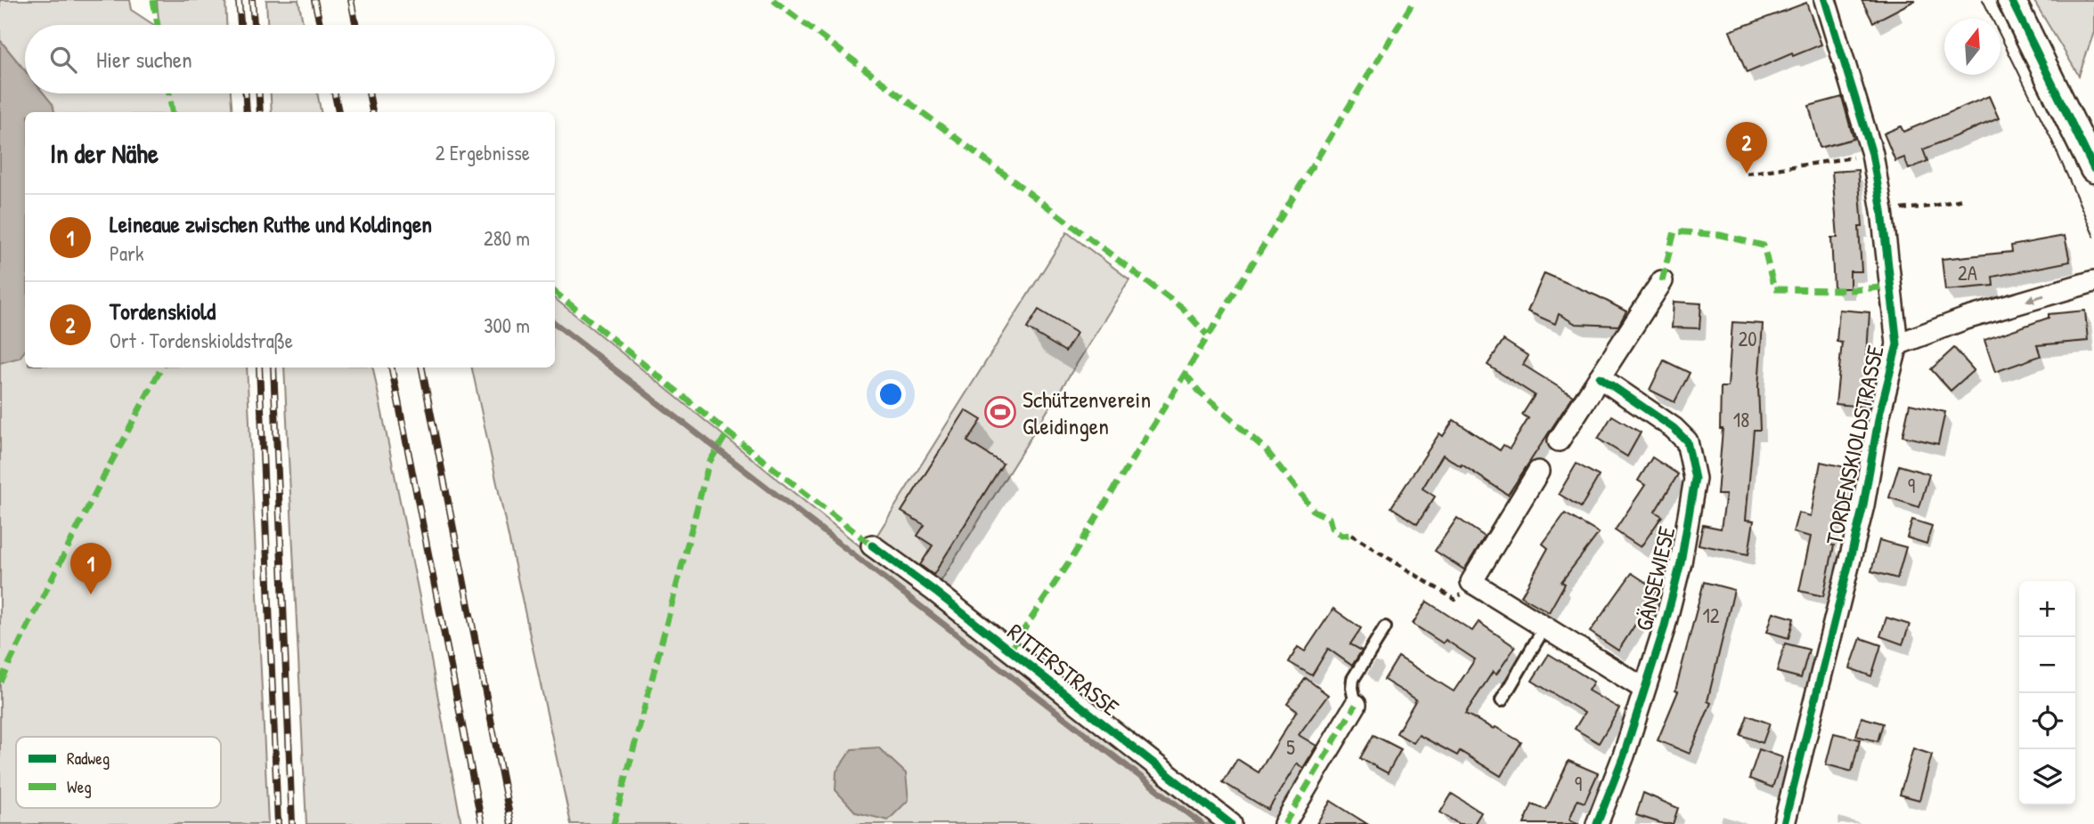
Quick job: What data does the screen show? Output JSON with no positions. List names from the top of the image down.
{
  "streets": {
    "street": ["TORDENSKIOLDSTRASSE", "GÄNSEWIESE", "RITTERSTRASSE"]
  },
  "places": {
    "sports": ["Schützenverein Gleidingen"]
  },
  "house_numbers": [
    "2A",
    "20",
    "18",
    "9",
    "12",
    "5",
    "9"
  ],
  "legend": ["Radweg", "Weg"],
  "north": "top",
  "page": {
    "search": "Hier suchen",
    "heading": ["In der Nähe", "2 Ergebnisse"],
    "pins": ["2", "1"],
    "list": [
      {
        "mark": "1",
        "name": "Leineaue zwischen Ruthe und Koldingen",
        "note": "Park",
        "value": "280 m"
      },
      {
        "mark": "2",
        "name": "Tordenskiold",
        "note": "Ort · Tordenskioldstraße",
        "value": "300 m"
      }
    ],
    "map_buttons": ["+", "−"]
  }
}
